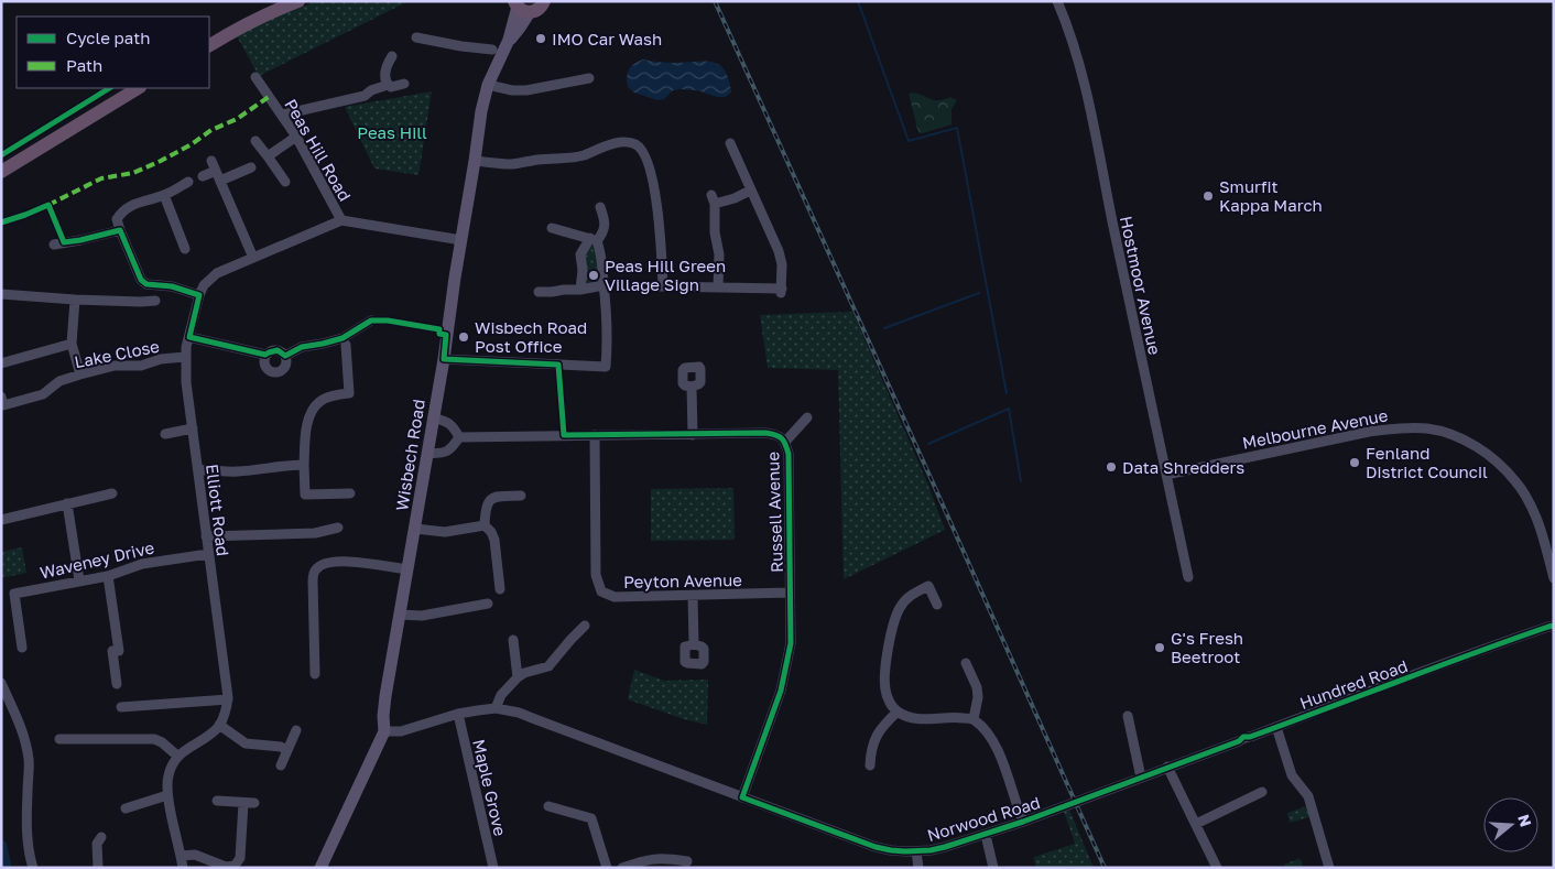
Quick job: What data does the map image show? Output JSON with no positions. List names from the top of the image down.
{
  "streets": {
    "main road": ["Wisbech Road"],
    "street": [
      "Peas Hill Road",
      "Hostmoor Avenue",
      "Lake Close",
      "Melbourne Avenue",
      "Elliott Road",
      "Russell Avenue",
      "Waveney Drive",
      "Peyton Avenue",
      "Hundred Road",
      "Maple Grove",
      "Norwood Road"
    ]
  },
  "crossings": [
    ["Peas Hill Road", "Wisbech Road"],
    ["Peas Hill Road", "Elliott Road"],
    ["Hostmoor Avenue", "Melbourne Avenue"],
    ["Lake Close", "Elliott Road"],
    ["Wisbech Road", "Norwood Road"],
    ["Elliott Road", "Waveney Drive"],
    ["Russell Avenue", "Peyton Avenue"],
    ["Russell Avenue", "Norwood Road"],
    ["Hundred Road", "Norwood Road"],
    ["Maple Grove", "Norwood Road"]
  ],
  "parks": ["Peas Hill"],
  "places": [
    "IMO Car Wash",
    "Smurfit Kappa March",
    "Peas Hill Green Village Sign",
    "Wisbech Road Post Office",
    "Fenland District Council",
    "Data Shredders",
    "G's Fresh Beetroot"
  ],
  "legend": ["Cycle path", "Path"],
  "north": "right"
}
